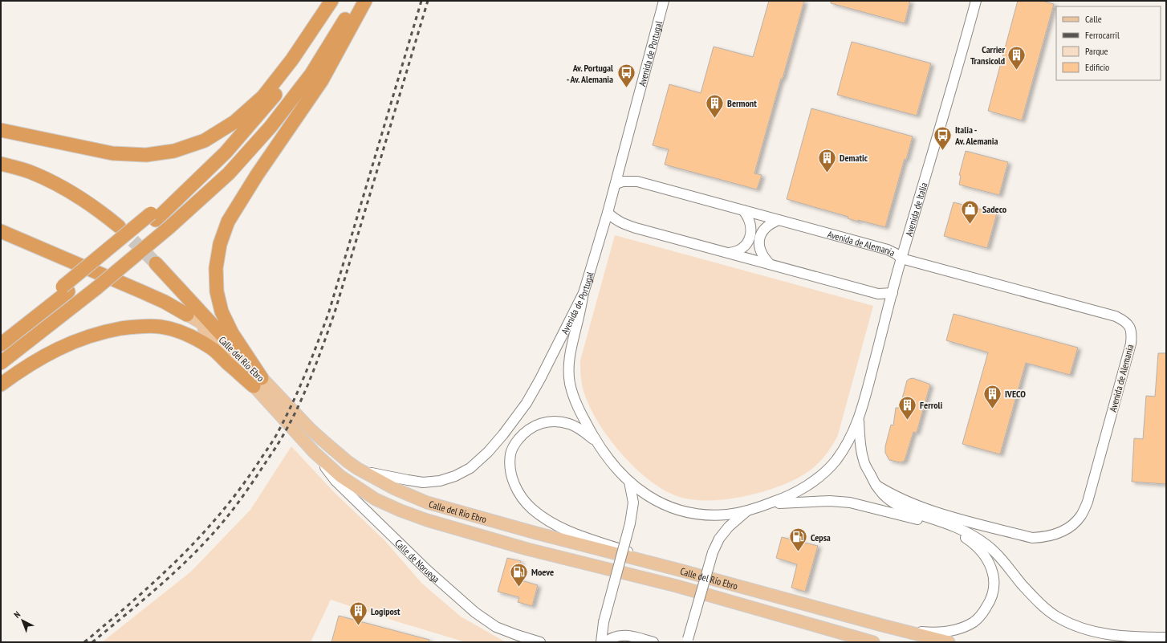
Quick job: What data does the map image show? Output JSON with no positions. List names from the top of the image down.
{
  "streets": {
    "main road": ["Calle del Río Ebro"],
    "street": [
      "Avenida de Portugal",
      "Avenida de Italia",
      "Avenida de Alemania",
      "Calle de Noruega"
    ]
  },
  "crossings": [
    ["Avenida de Portugal", "Avenida de Alemania"],
    ["Avenida de Portugal", "Calle del Río Ebro"],
    ["Avenida de Italia", "Avenida de Alemania"],
    ["Calle del Río Ebro", "Calle de Noruega"]
  ],
  "places": {
    "building": [
      "Carrier Transicold",
      "Bermont",
      "Dematic",
      "IVECO",
      "Ferroli",
      "Logipost"
    ],
    "bus stop": ["Av. Portugal - Av. Alemania", "Italia - Av. Alemania"],
    "shop": ["Sadeco"],
    "fuel station": ["Cepsa", "Moeve"]
  },
  "legend": [
    "Calle",
    "Ferrocarril",
    "Parque",
    "Edificio"
  ],
  "north": "top left"
}
